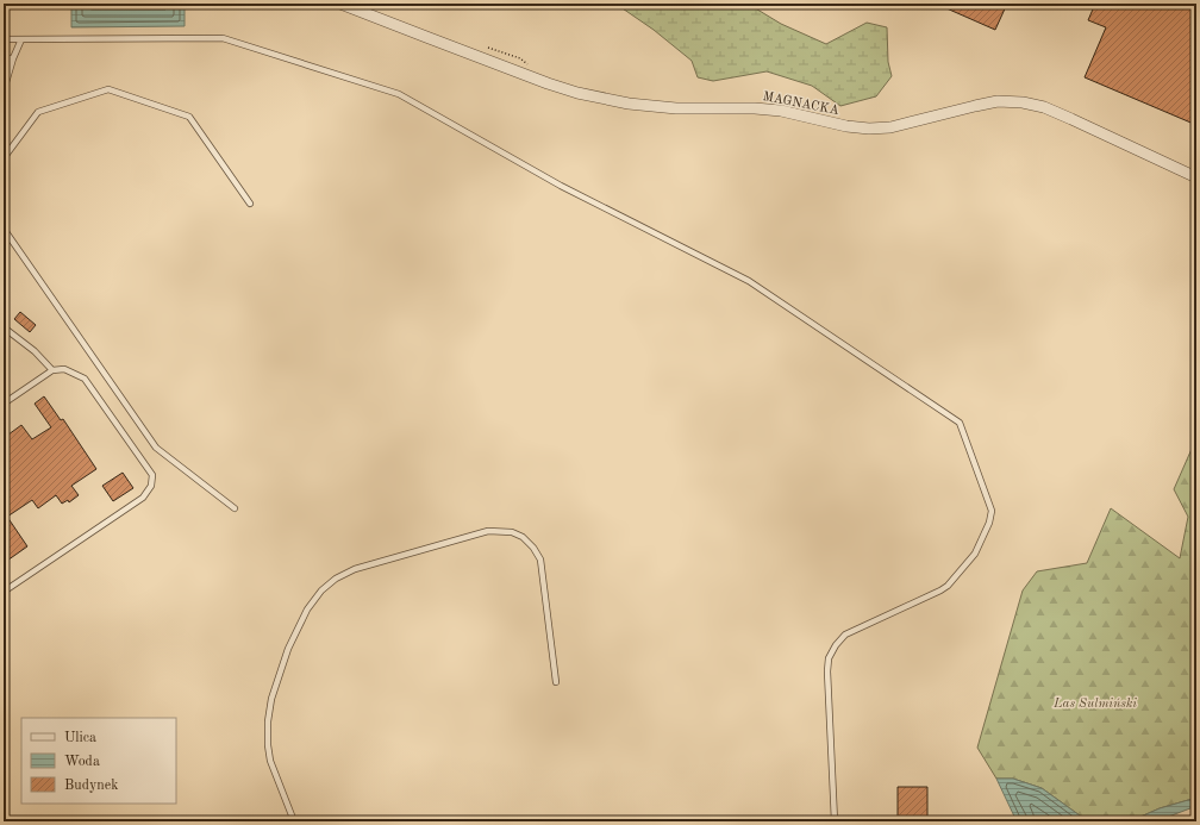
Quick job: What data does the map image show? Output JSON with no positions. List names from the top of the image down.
{
  "streets": {
    "street": ["MAGNACKA"]
  },
  "parks": ["Las Sulmiński"],
  "legend": ["Ulica", "Woda", "Budynek"]
}
